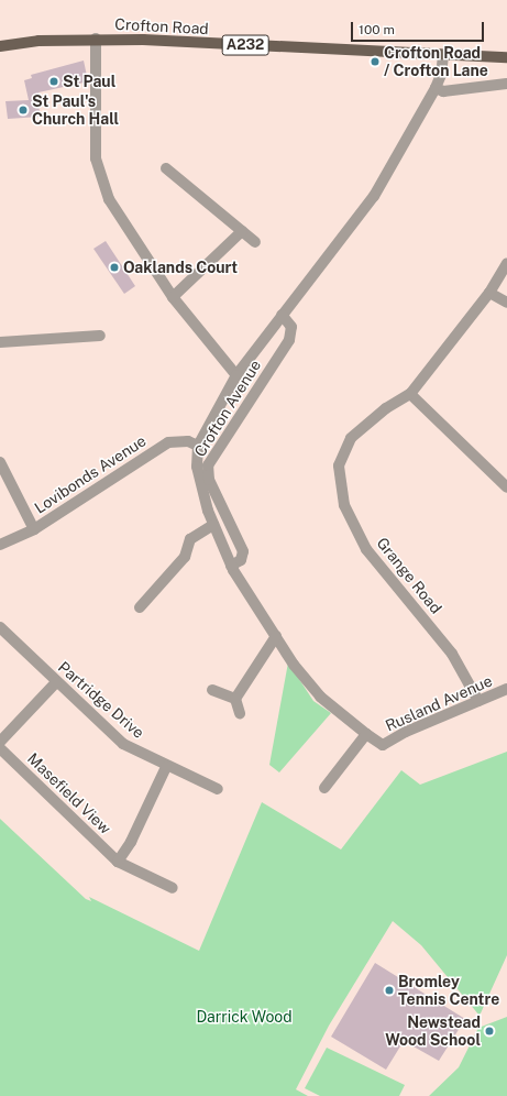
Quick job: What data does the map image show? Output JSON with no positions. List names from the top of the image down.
{
  "streets": {
    "main road": ["Crofton Road", "A232"],
    "street": [
      "Crofton Avenue",
      "Lovibonds Avenue",
      "Grange Road",
      "Partridge Drive",
      "Rusland Avenue",
      "Masefield View"
    ]
  },
  "crossings": [
    ["Crofton Road", "Crofton Avenue"],
    ["Crofton Avenue", "Lovibonds Avenue"],
    ["Crofton Avenue", "Rusland Avenue"],
    ["Grange Road", "Rusland Avenue"]
  ],
  "parks": ["Darrick Wood"],
  "places": [
    "Crofton Road / Crofton Lane",
    "St Paul",
    "St Paul's Church Hall",
    "Oaklands Court",
    "Bromley Tennis Centre",
    "Newstead Wood School"
  ],
  "scale_bar": "100 m"
}
